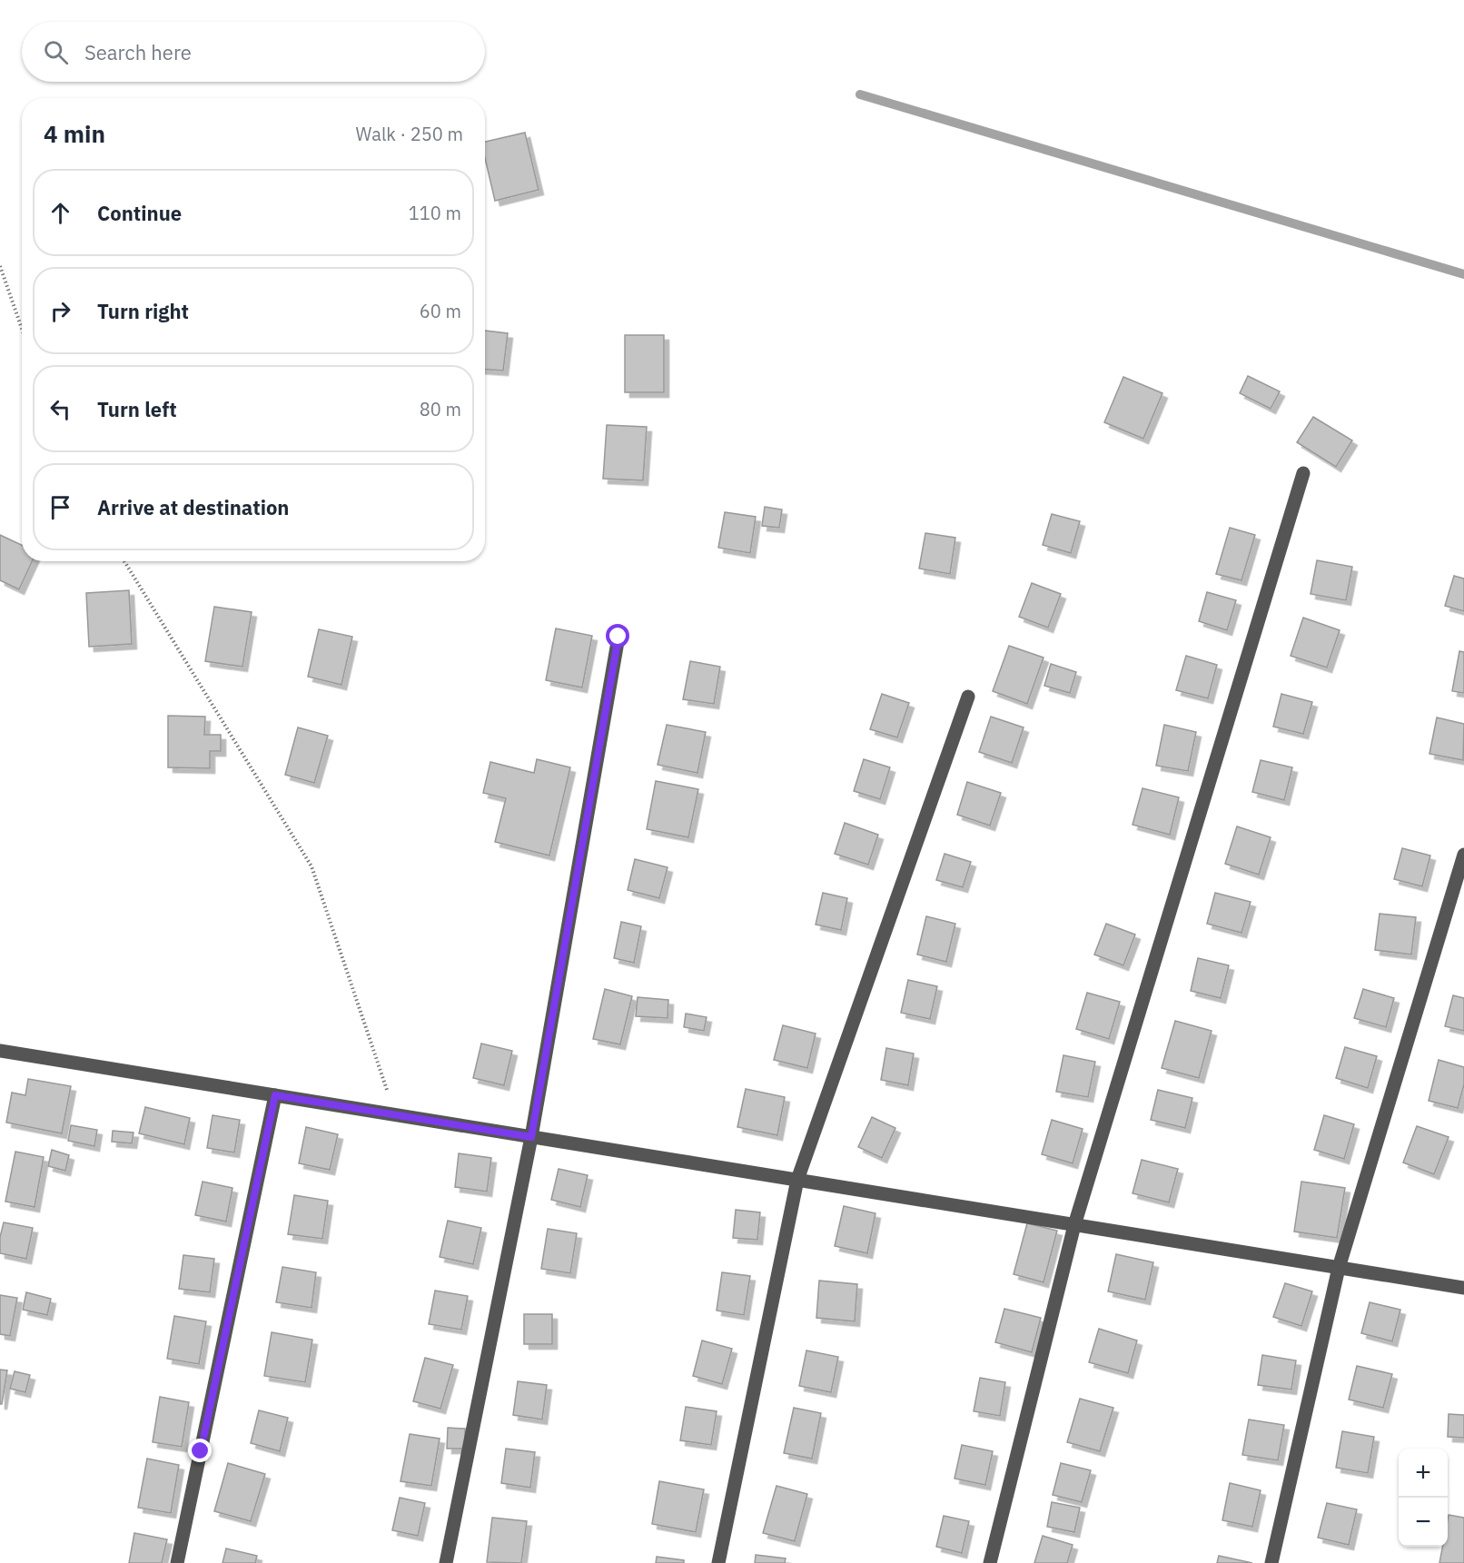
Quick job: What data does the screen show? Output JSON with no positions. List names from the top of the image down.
{
  "page": {
    "search": "Search here",
    "heading": ["4 min", "Walk · 250 m"],
    "list": [
      ["Continue", "110 m"],
      ["Turn right", "60 m"],
      ["Turn left", "80 m"],
      "Arrive at destination"
    ],
    "map_buttons": ["+", "−"]
  }
}
